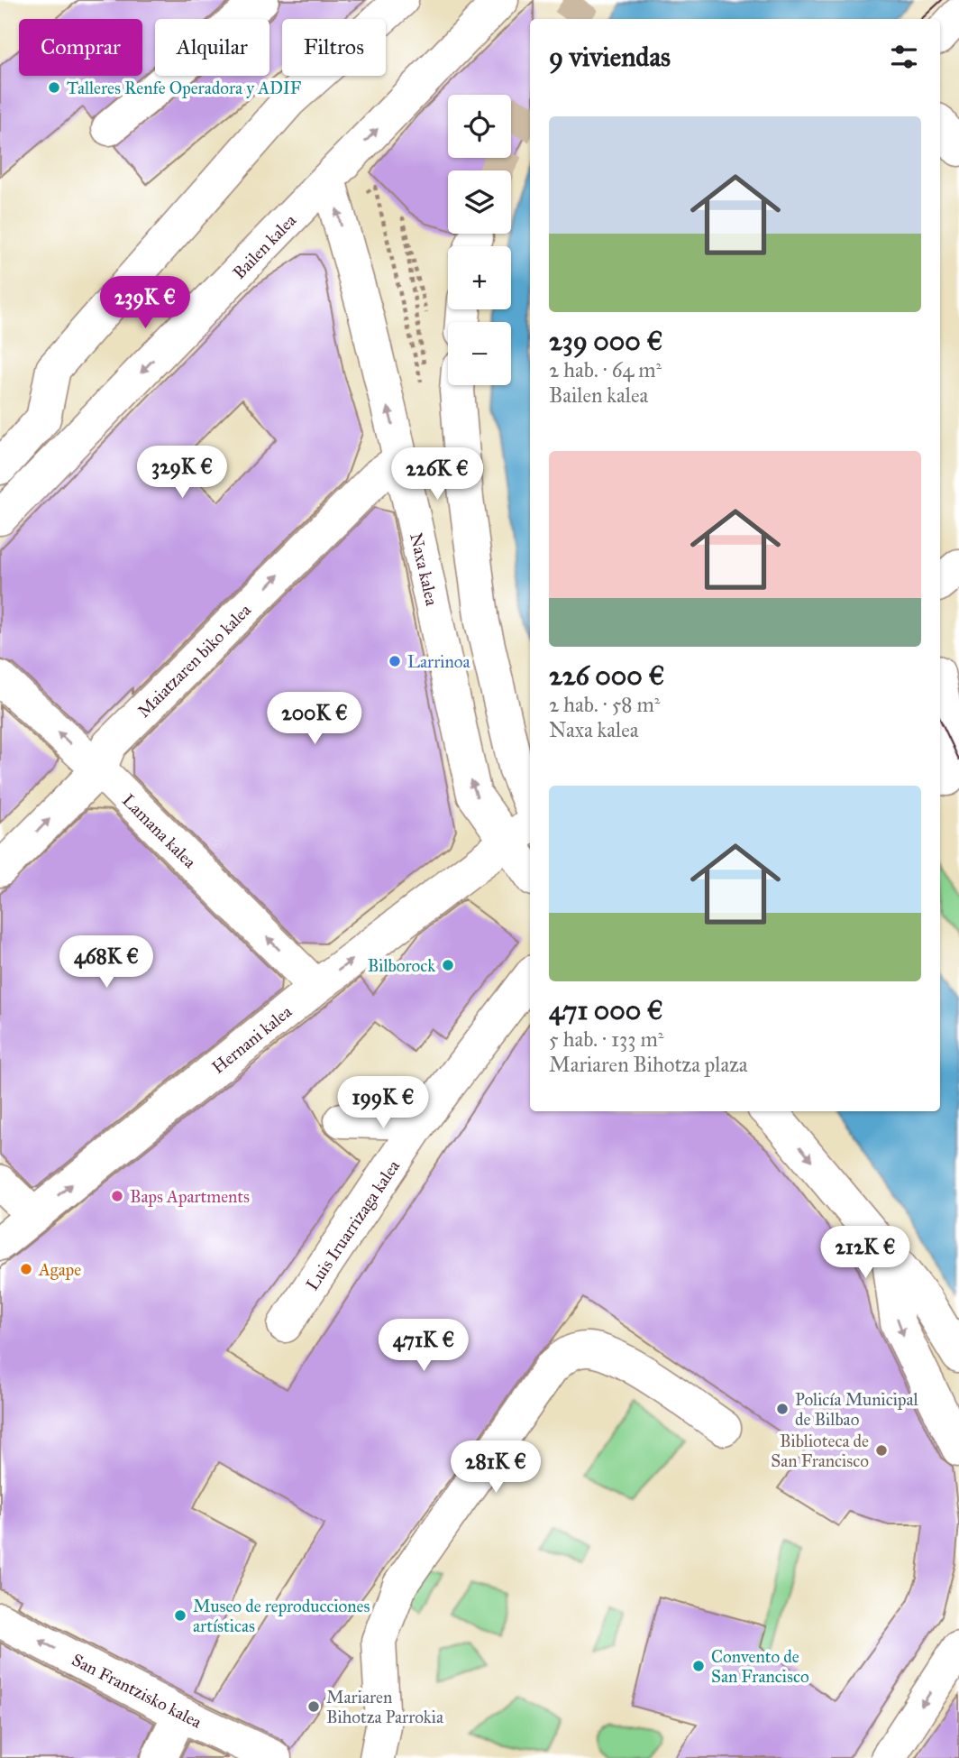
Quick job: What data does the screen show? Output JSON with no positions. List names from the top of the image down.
{
  "streets": {
    "street": [
      "Bailen kalea",
      "Naxa kalea",
      "Maiatzaren biko kalea",
      "Lamana kalea",
      "Hernani kalea",
      "Luis Iruarrizaga kalea",
      "San Frantzisko kalea"
    ]
  },
  "crossings": [
    ["Bailen kalea", "Naxa kalea"],
    ["Naxa kalea", "Maiatzaren biko kalea"],
    ["Naxa kalea", "Hernani kalea"],
    ["Maiatzaren biko kalea", "Lamana kalea"],
    ["Lamana kalea", "Hernani kalea"]
  ],
  "one_way": ["Lamana kalea", "Hernani kalea", "San Frantzisko kalea"],
  "places": [
    "Talleres Renfe Operadora y ADIF",
    "Larrinoa",
    "Bilborock",
    "Baps Apartments",
    "Agape",
    "Policía Municipal de Bilbao",
    "Biblioteca de San Francisco",
    "Museo de reproducciones artísticas",
    "Convento de San Francisco",
    "Mariaren Bihotza Parrokia"
  ],
  "page": {
    "chip": ["Comprar", "Alquilar", "Filtros"],
    "heading": "9 viviendas",
    "map_buttons": ["+", "−"],
    "list": [
      {
        "name": "239 000 €",
        "note": "2 hab. · 64 m² · Bailen kalea"
      },
      {
        "name": "226 000 €",
        "note": "2 hab. · 58 m² · Naxa kalea"
      },
      {
        "name": "471 000 €",
        "note": "5 hab. · 133 m² · Mariaren Bihotza plaza"
      }
    ],
    "price": [
      "239K €",
      "329K €",
      "226K €",
      "200K €",
      "468K €",
      "199K €",
      "212K €",
      "471K €",
      "281K €"
    ]
  }
}
